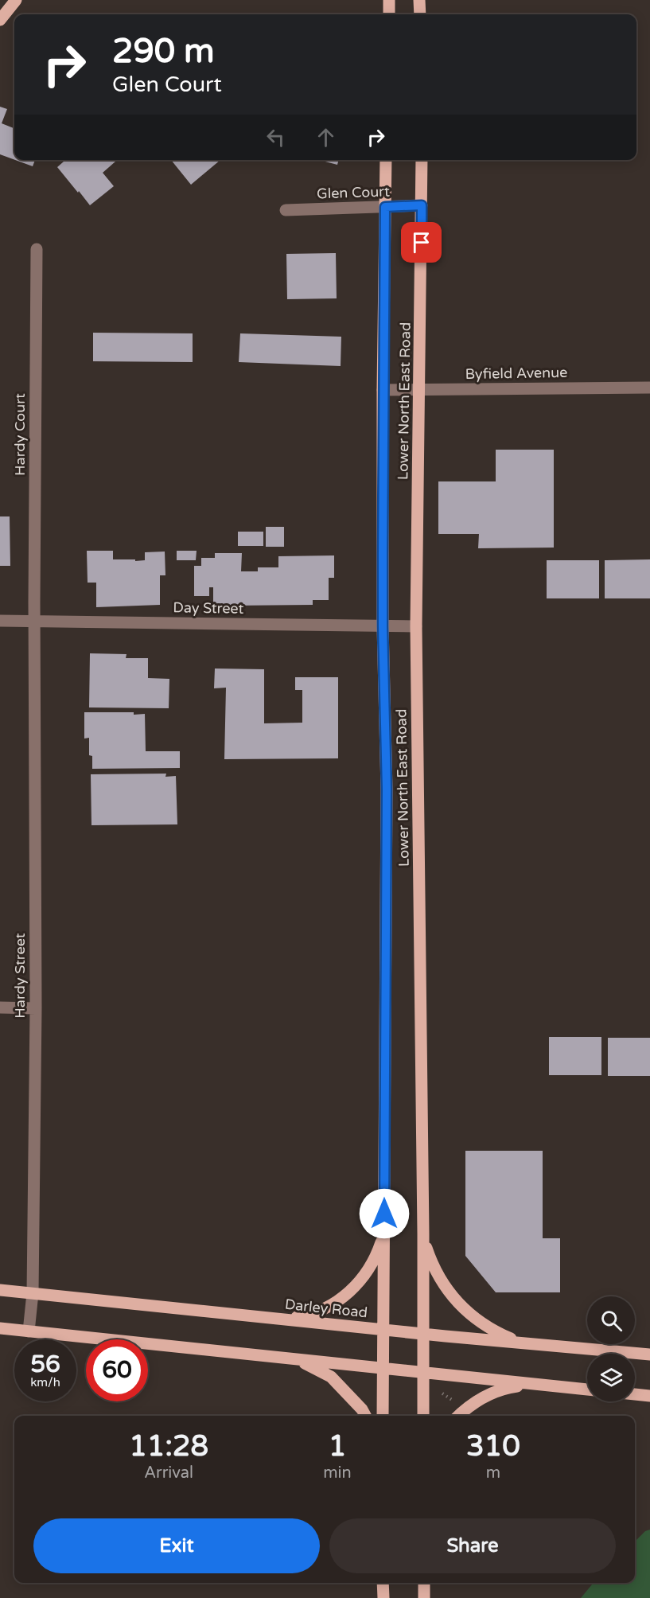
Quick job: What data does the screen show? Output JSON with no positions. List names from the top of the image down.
{
  "streets": {
    "main road": ["Lower North East Road", "Darley Road"],
    "street": [
      "Glen Court",
      "Byfield Avenue",
      "Hardy Court",
      "Day Street",
      "Hardy Street"
    ]
  },
  "crossings": [
    ["Glen Court", "Lower North East Road"],
    ["Byfield Avenue", "Lower North East Road"],
    ["Lower North East Road", "Day Street"],
    ["Lower North East Road", "Darley Road"],
    ["Hardy Court", "Day Street"],
    ["Hardy Court", "Hardy Street"],
    ["Day Street", "Hardy Street"],
    ["Hardy Street", "Darley Road"]
  ],
  "page": {
    "turn": ["290 m", "Glen Court"],
    "speed": "56 km/h",
    "limit": "60",
    "eta": [
      "11:28",
      "Arrival",
      "1",
      "min",
      "310",
      "m"
    ],
    "buttons": ["Exit", "Share"]
  }
}
